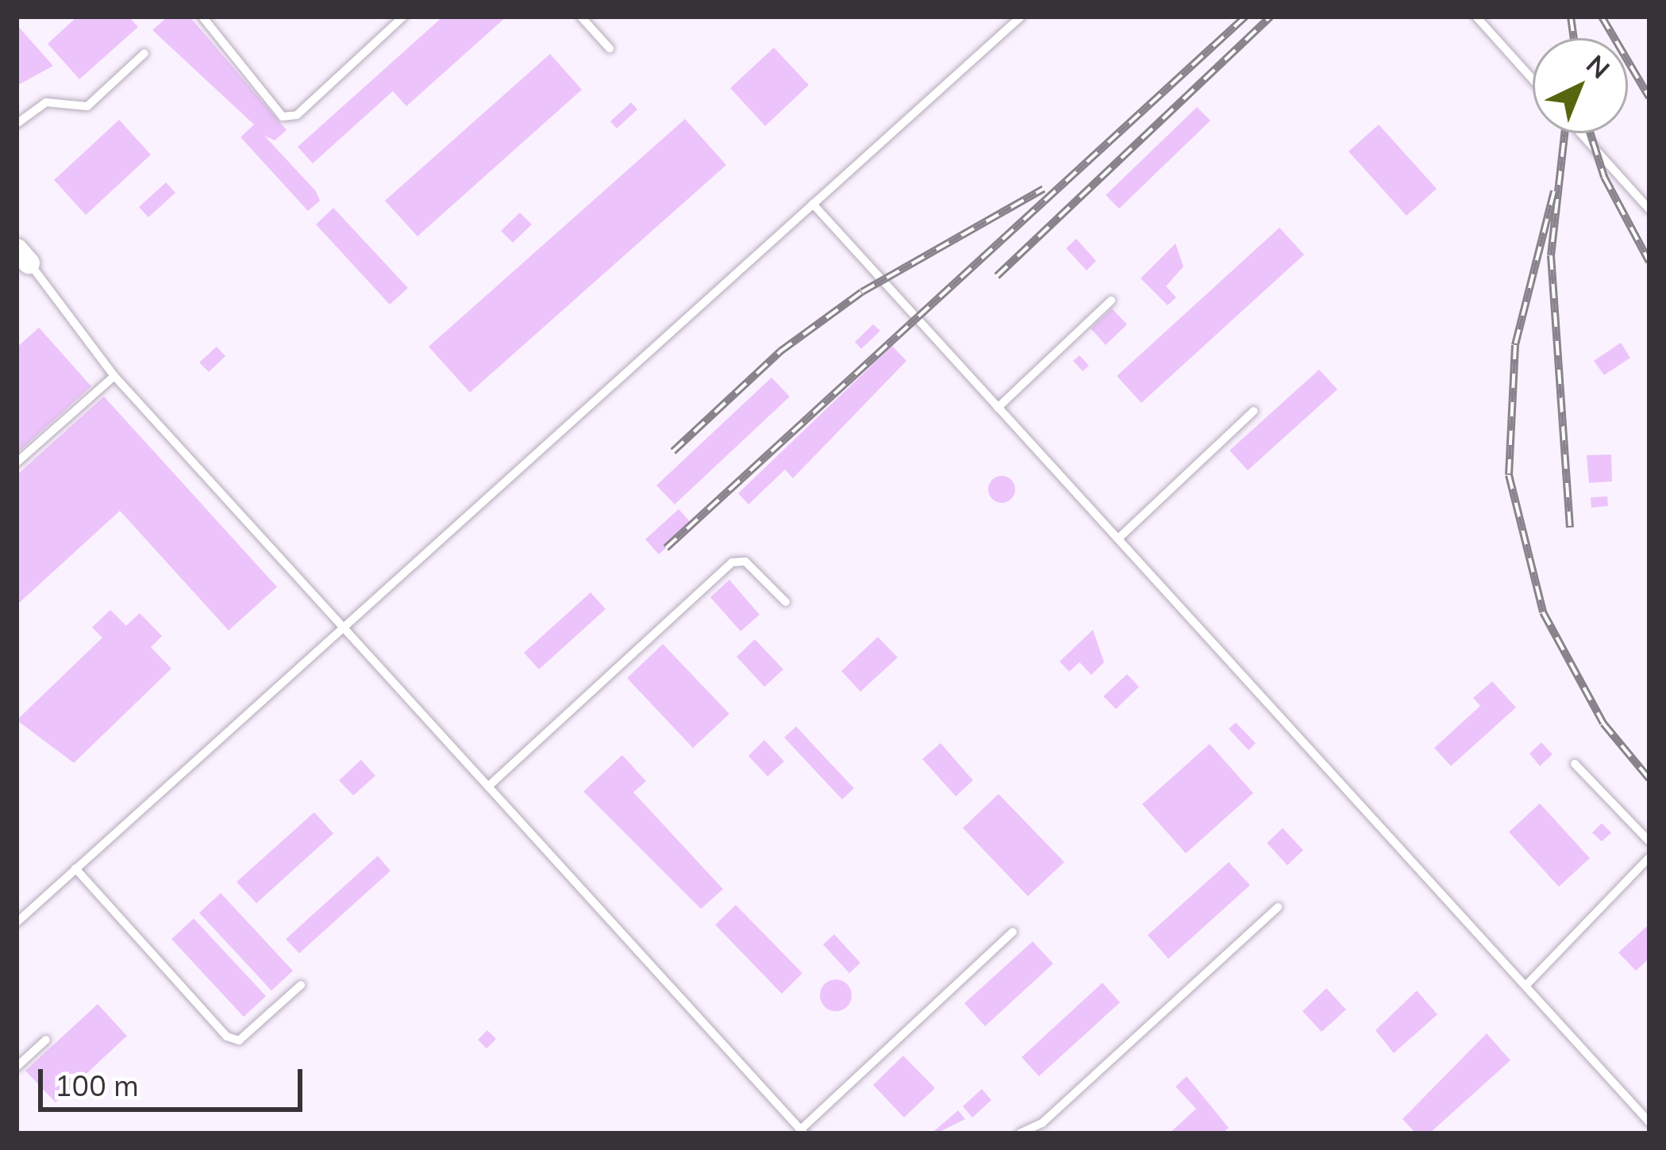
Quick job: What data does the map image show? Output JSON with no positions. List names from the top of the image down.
{
  "scale_bar": "100 m",
  "north": "top right"
}
